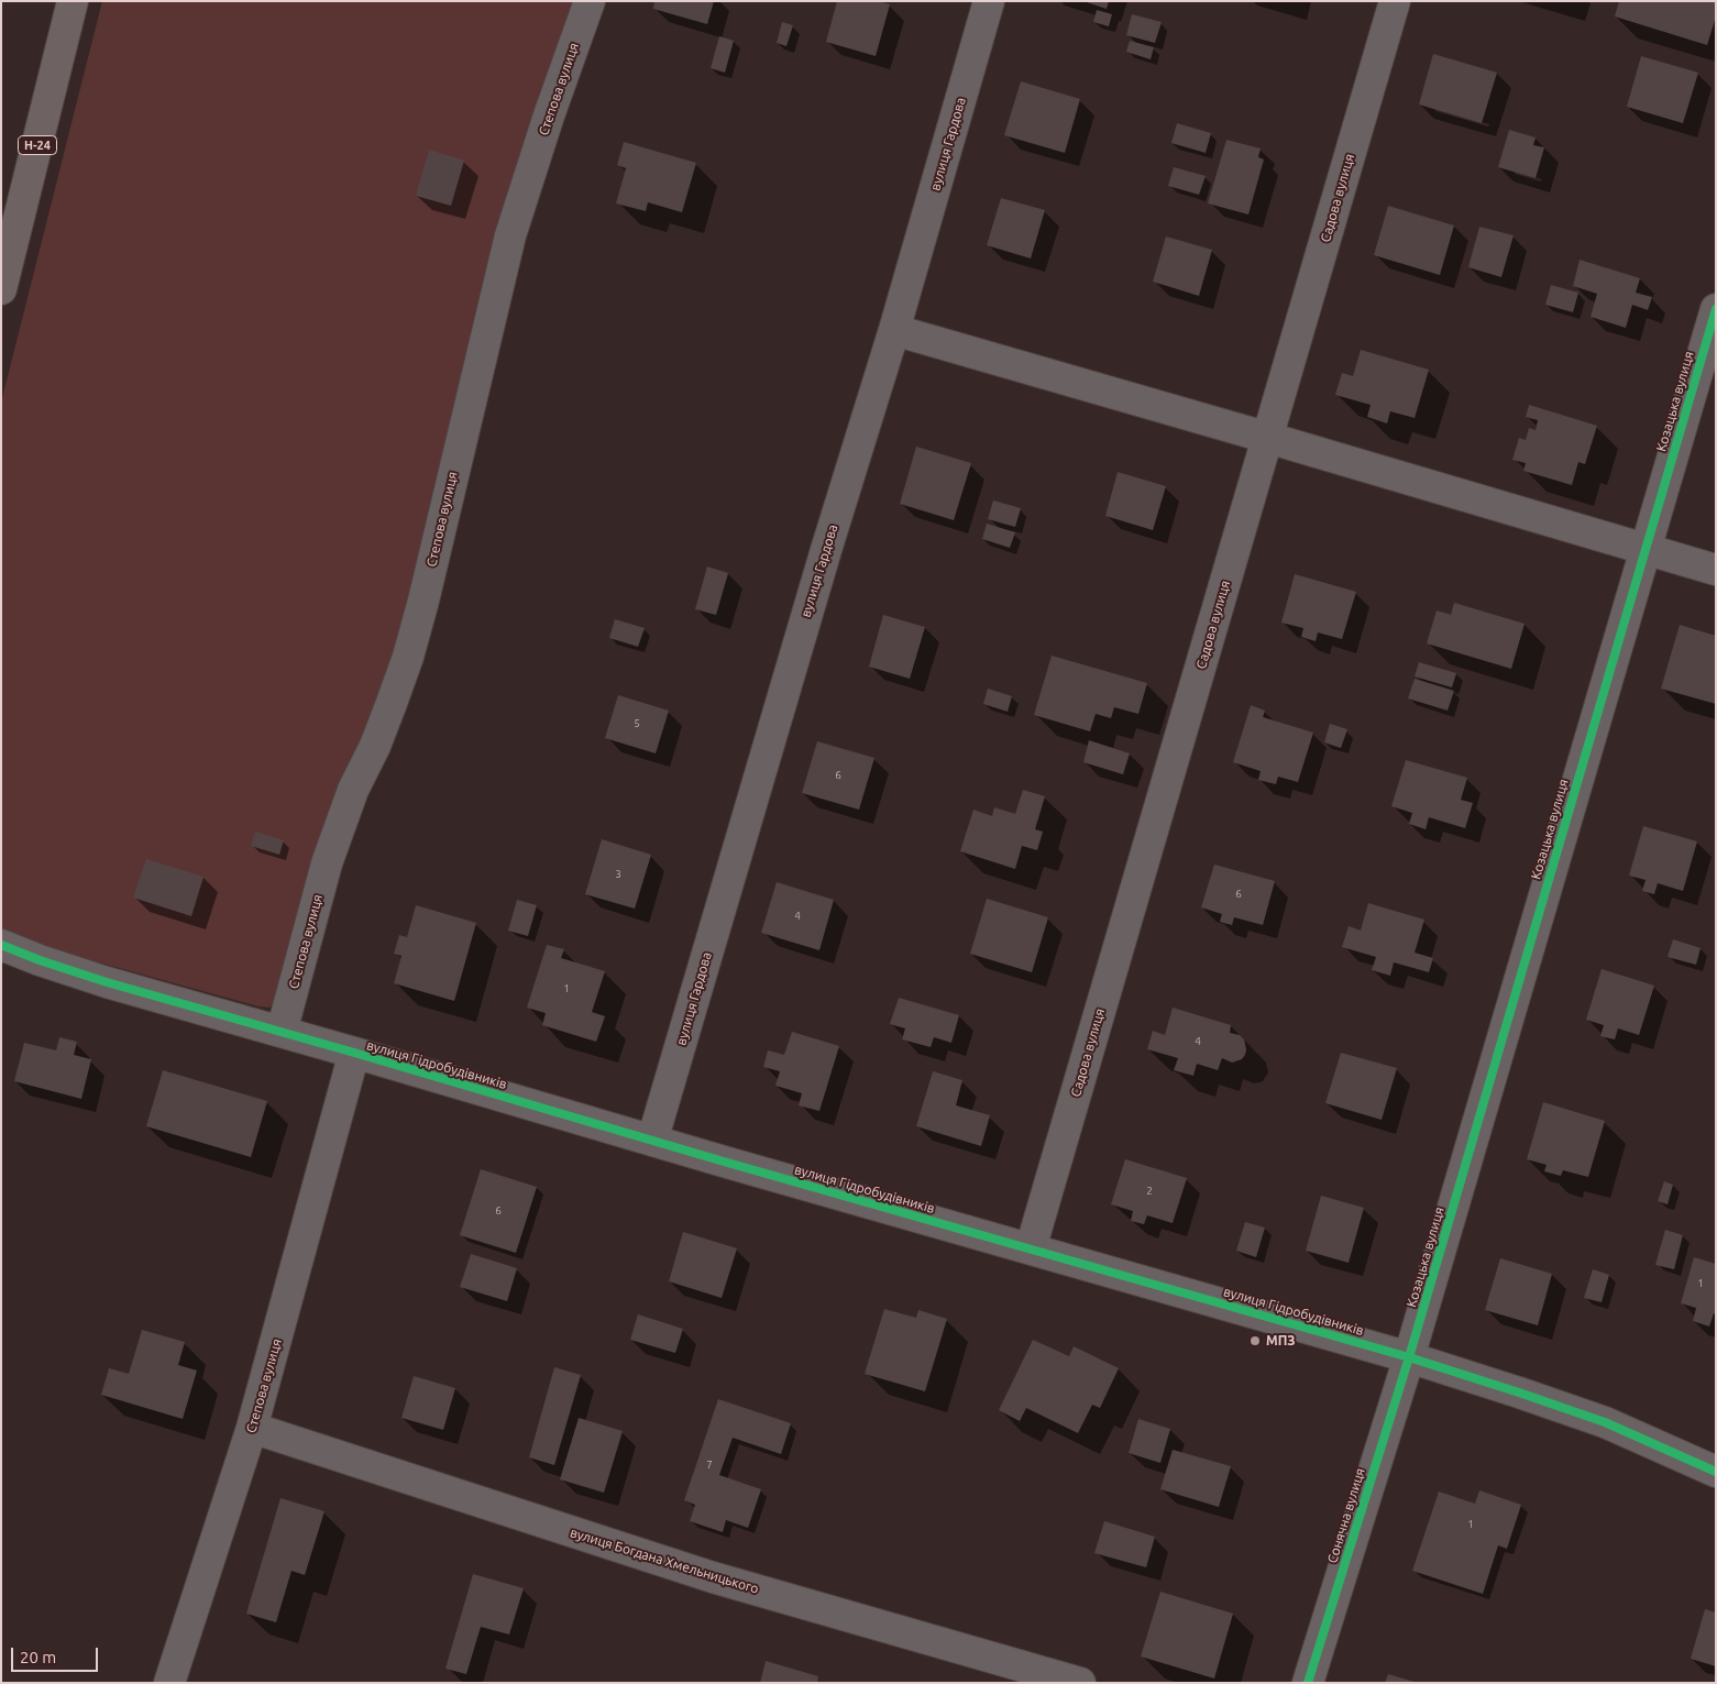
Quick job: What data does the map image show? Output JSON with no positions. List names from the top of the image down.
{
  "streets": {
    "main road": ["Н-24"],
    "street": [
      "Степова вулиця",
      "вулиця Гардова",
      "Садова вулиця",
      "Козацька вулиця",
      "вулиця Гідробудівників",
      "Сонячна вулиця",
      "вулиця Богдана Хмельницького"
    ]
  },
  "crossings": [
    ["Степова вулиця", "вулиця Гідробудівників"],
    ["Степова вулиця", "вулиця Богдана Хмельницького"],
    ["вулиця Гардова", "вулиця Гідробудівників"],
    ["Садова вулиця", "вулиця Гідробудівників"],
    ["Козацька вулиця", "вулиця Гідробудівників"],
    ["Козацька вулиця", "Сонячна вулиця"],
    ["вулиця Гідробудівників", "Сонячна вулиця"]
  ],
  "places": ["МПЗ"],
  "house_numbers": [
    "5",
    "6",
    "3",
    "6",
    "4",
    "1",
    "4",
    "2",
    "6",
    "1",
    "7",
    "1"
  ],
  "scale_bar": "20 m"
}
